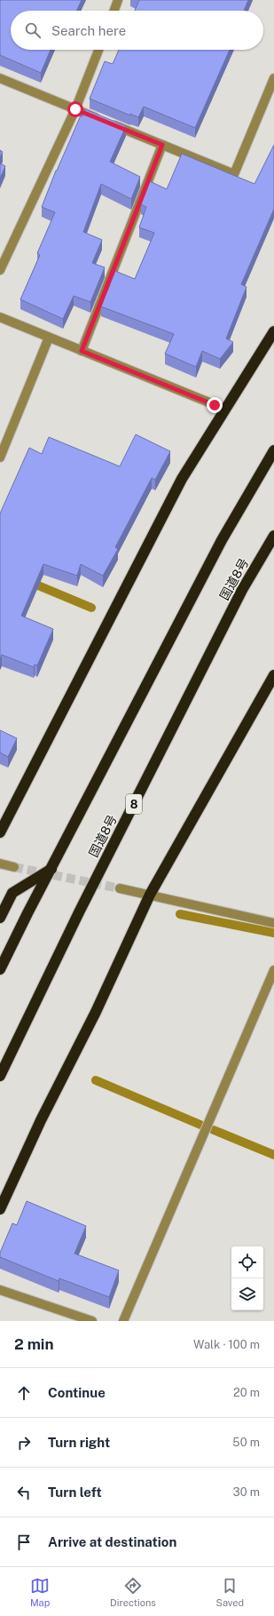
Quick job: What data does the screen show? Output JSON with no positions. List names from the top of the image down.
{
  "streets": {
    "highway": ["国道8号", "8"]
  },
  "page": {
    "search": "Search here",
    "heading": ["2 min", "Walk · 100 m"],
    "list": [
      ["Continue", "20 m"],
      ["Turn right", "50 m"],
      ["Turn left", "30 m"],
      "Arrive at destination"
    ],
    "nav": ["Map", "Directions", "Saved"]
  }
}
